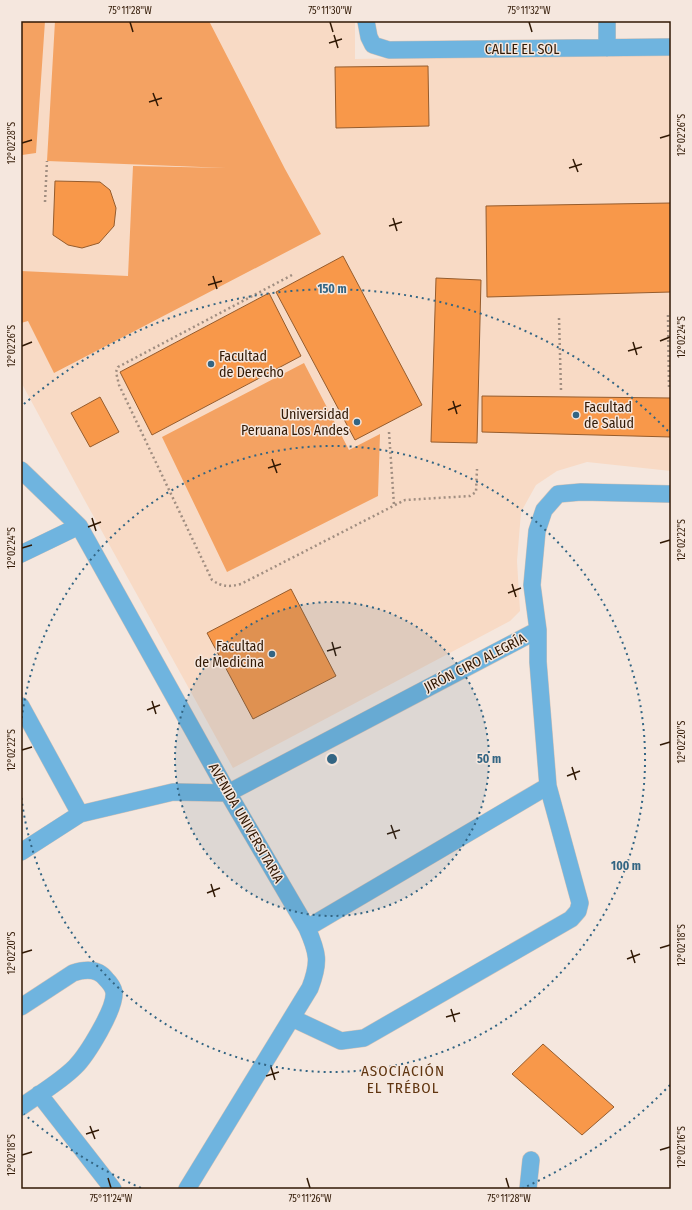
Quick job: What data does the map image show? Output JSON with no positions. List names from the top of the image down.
{
  "streets": {
    "street": ["CALLE EL SOL", "JIRÓN CIRO ALEGRÍA", "AVENIDA UNIVERSITARIA"]
  },
  "crossings": [
    ["JIRÓN CIRO ALEGRÍA", "AVENIDA UNIVERSITARIA"]
  ],
  "districts": ["ASOCIACIÓN EL TRÉBOL"],
  "places": [
    "Facultad de Derecho",
    "Facultad de Salud",
    "Universidad Peruana Los Andes",
    "Facultad de Medicina"
  ],
  "coordinates": [
    "75°11'28\"W",
    "75°11'30\"W",
    "75°11'32\"W",
    "12°02'26\"S",
    "12°02'28\"S",
    "12°02'24\"S",
    "12°02'22\"S",
    "12°02'20\"S",
    "12°02'18\"S",
    "12°02'16\"S",
    "75°11'24\"W",
    "75°11'26\"W"
  ],
  "rings": ["150 m", "50 m", "100 m"]
}
